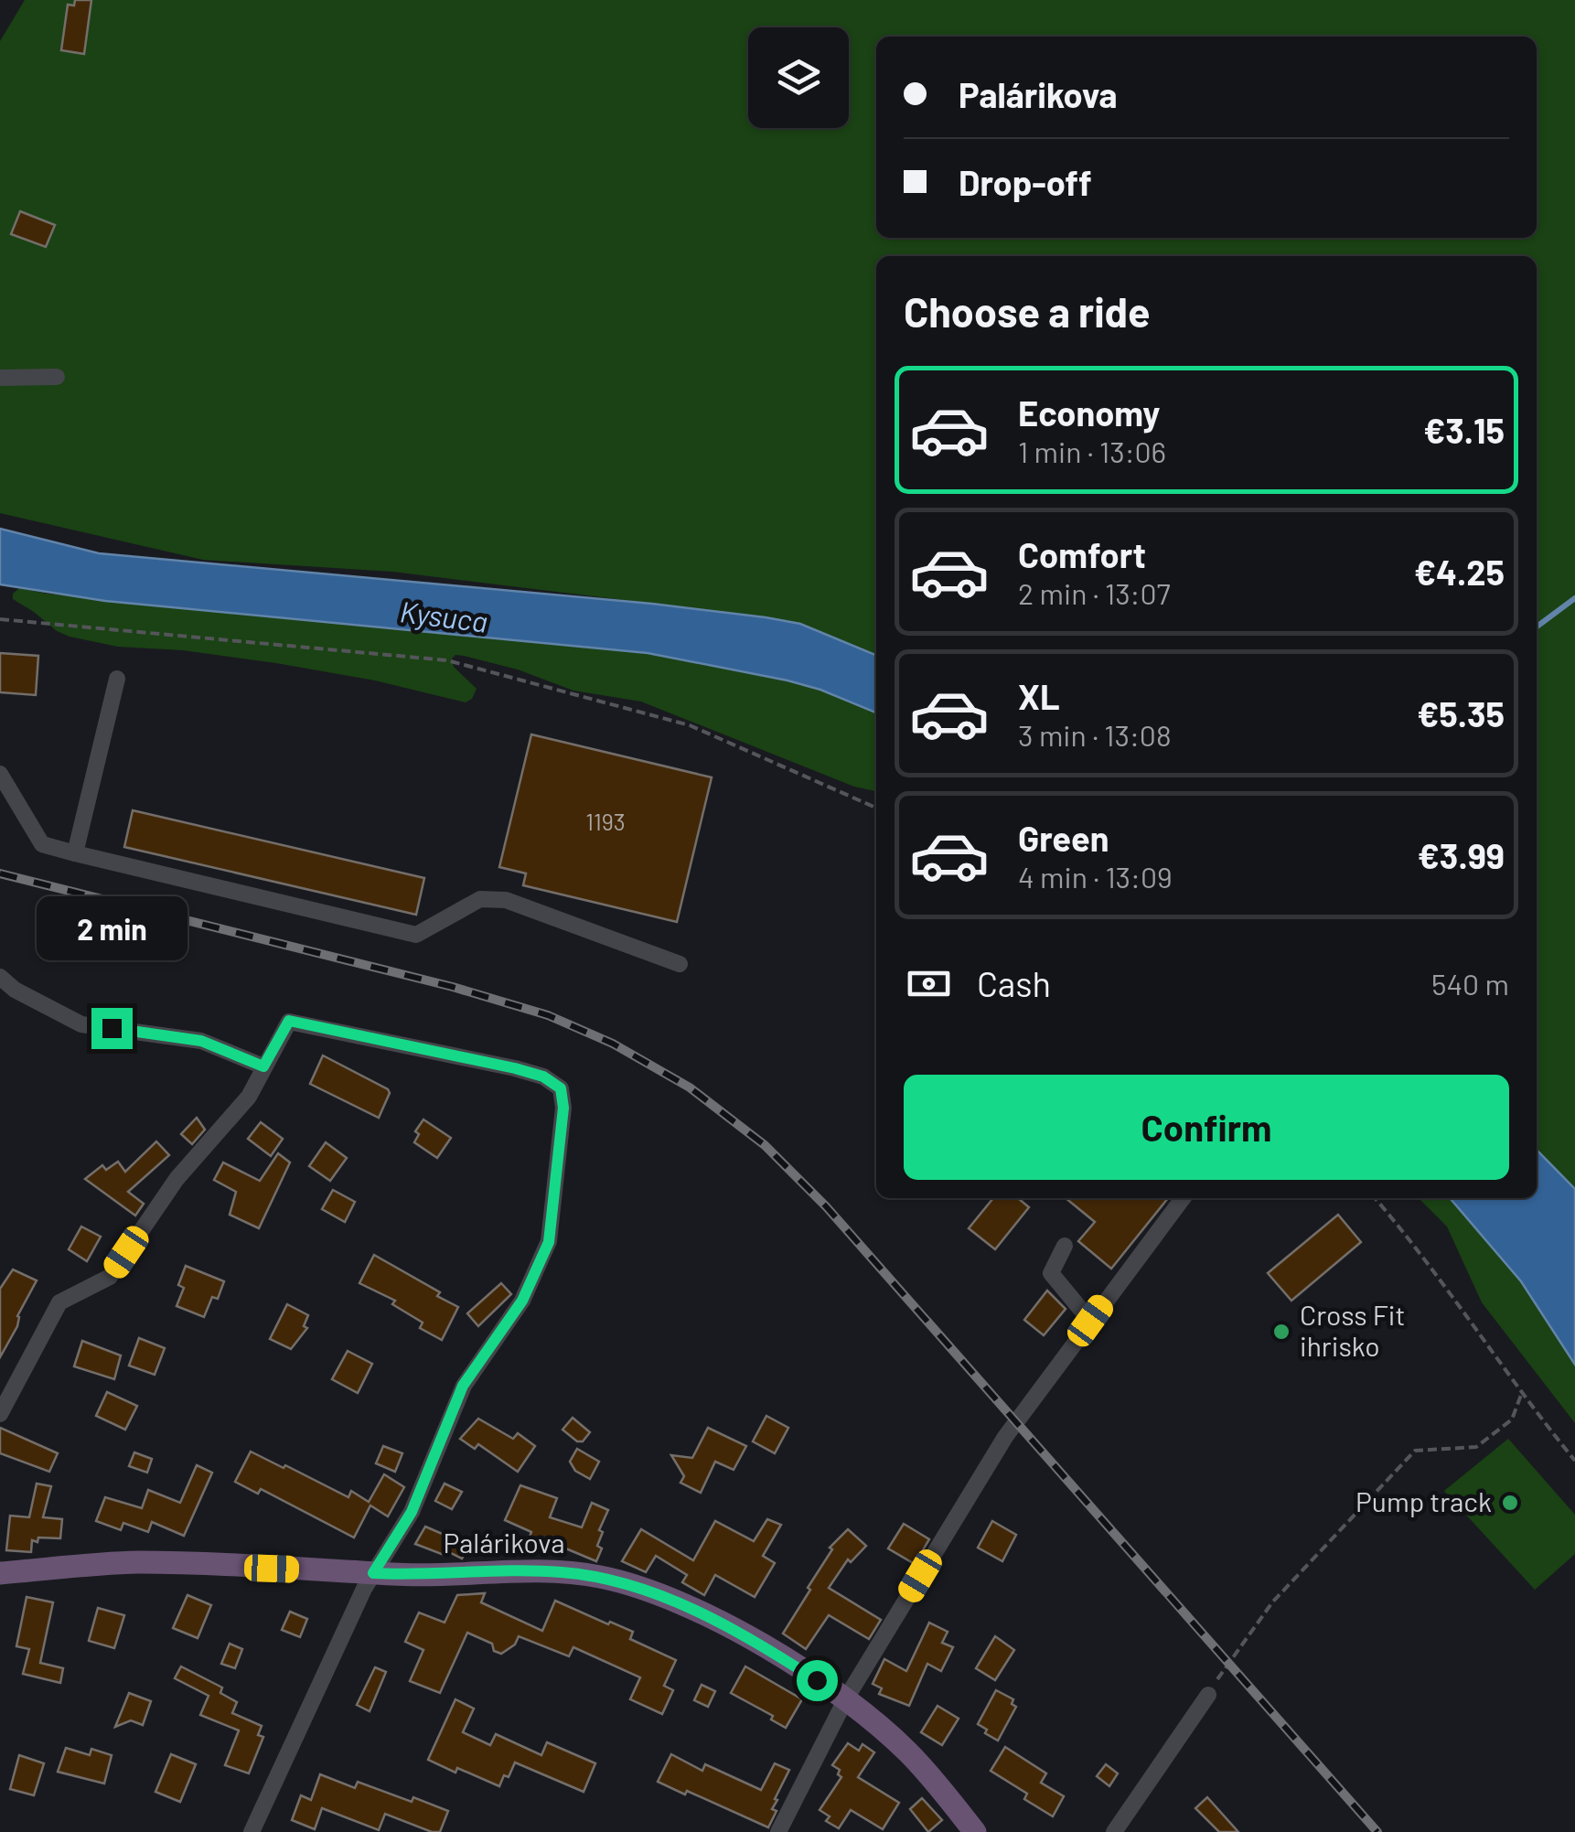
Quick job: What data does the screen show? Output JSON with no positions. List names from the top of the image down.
{
  "streets": {
    "main road": ["Palárikova"]
  },
  "water": ["Kysuca"],
  "places": ["Cross Fit ihrisko", "Pump track"],
  "house_numbers": ["1193"],
  "page": {
    "banner": ["Palárikova", "Drop-off"],
    "heading": "Choose a ride",
    "list": [
      {
        "name": "Economy",
        "note": "1 min · 13:06",
        "value": "€3.15"
      },
      {
        "name": "Comfort",
        "note": "2 min · 13:07",
        "value": "€4.25"
      },
      {
        "name": "XL",
        "note": "3 min · 13:08",
        "value": "€5.35"
      },
      {
        "name": "Green",
        "note": "4 min · 13:09",
        "value": "€3.99"
      }
    ],
    "bubble": "2 min",
    "pay": ["Cash", "540 m"],
    "buttons": "Confirm"
  }
}
